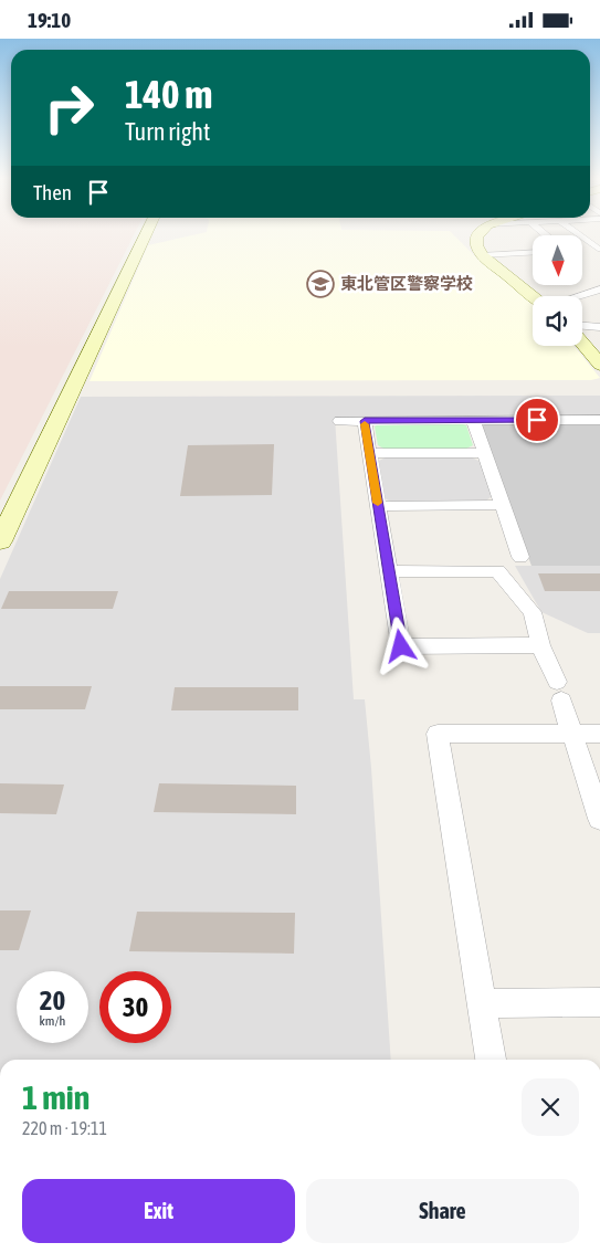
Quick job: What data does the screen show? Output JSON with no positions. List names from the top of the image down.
{
  "places": {
    "school or university": ["東北管区警察学校"]
  },
  "north": "bottom",
  "page": {
    "status": "19:10",
    "turn": ["140 m", "Turn right"],
    "then": "Then",
    "speed": "20 km/h",
    "limit": "30",
    "heading": ["1 min", "220 m · 19:11"],
    "buttons": ["Exit", "Share"]
  }
}
